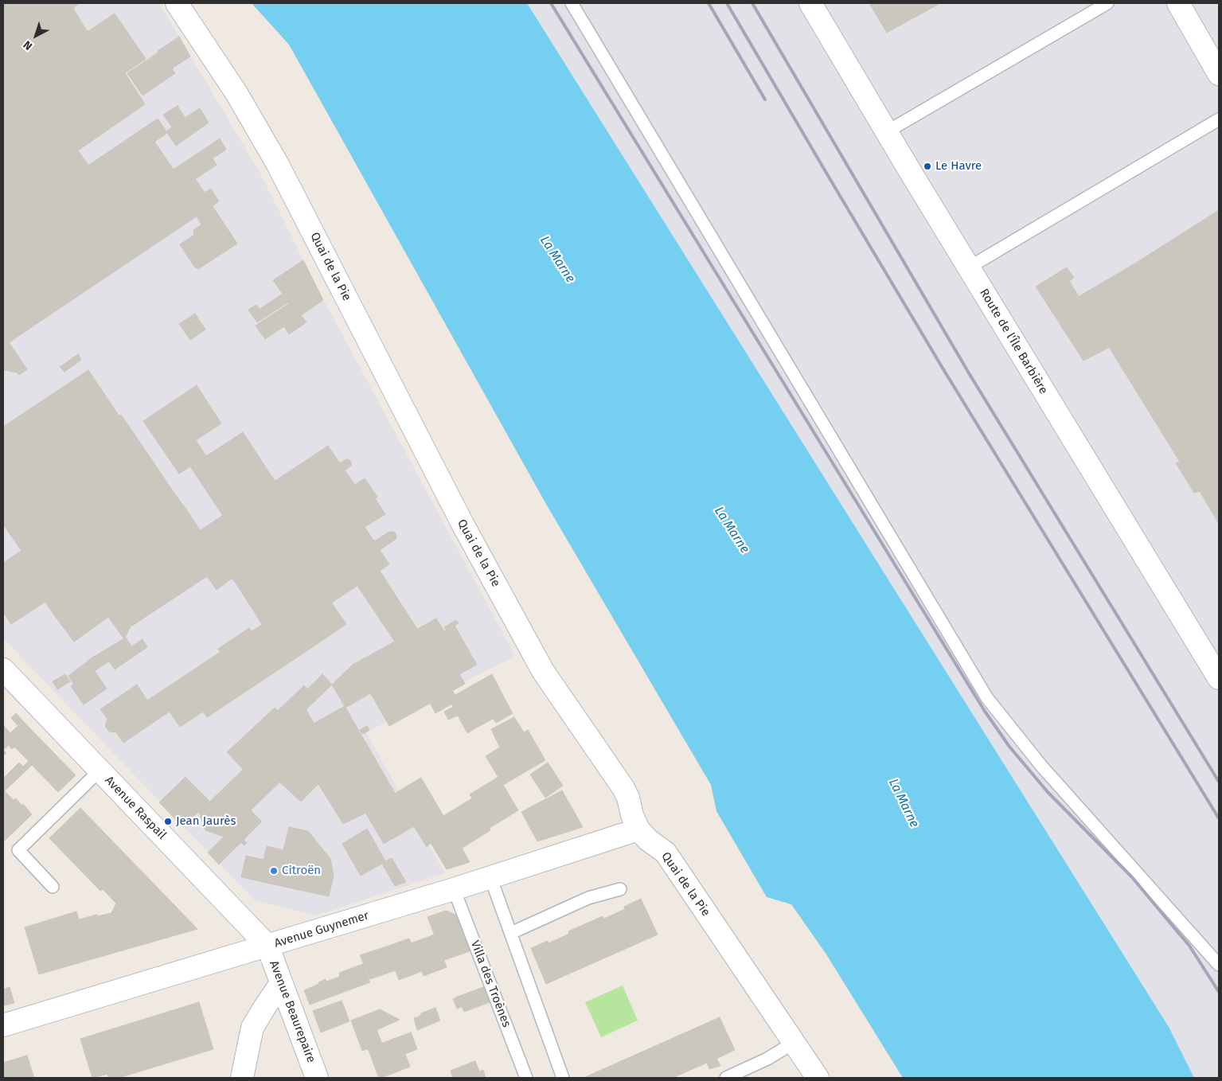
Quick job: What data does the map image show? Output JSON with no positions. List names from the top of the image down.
{
  "streets": {
    "street": [
      "Quai de la Pie",
      "Route de l'Île Barbière",
      "Avenue Raspail",
      "Avenue Guynemer",
      "Avenue Beaurepaire"
    ],
    "lane": ["Villa des Troènes"]
  },
  "crossings": [
    ["Quai de la Pie", "Avenue Guynemer"],
    ["Avenue Raspail", "Avenue Guynemer"],
    ["Avenue Raspail", "Avenue Beaurepaire"],
    ["Avenue Guynemer", "Villa des Troènes"],
    ["Avenue Guynemer", "Avenue Beaurepaire"]
  ],
  "water": ["La Marne"],
  "places": ["Le Havre", "Jean Jaurès", "Citroën"],
  "north": "bottom left"
}
